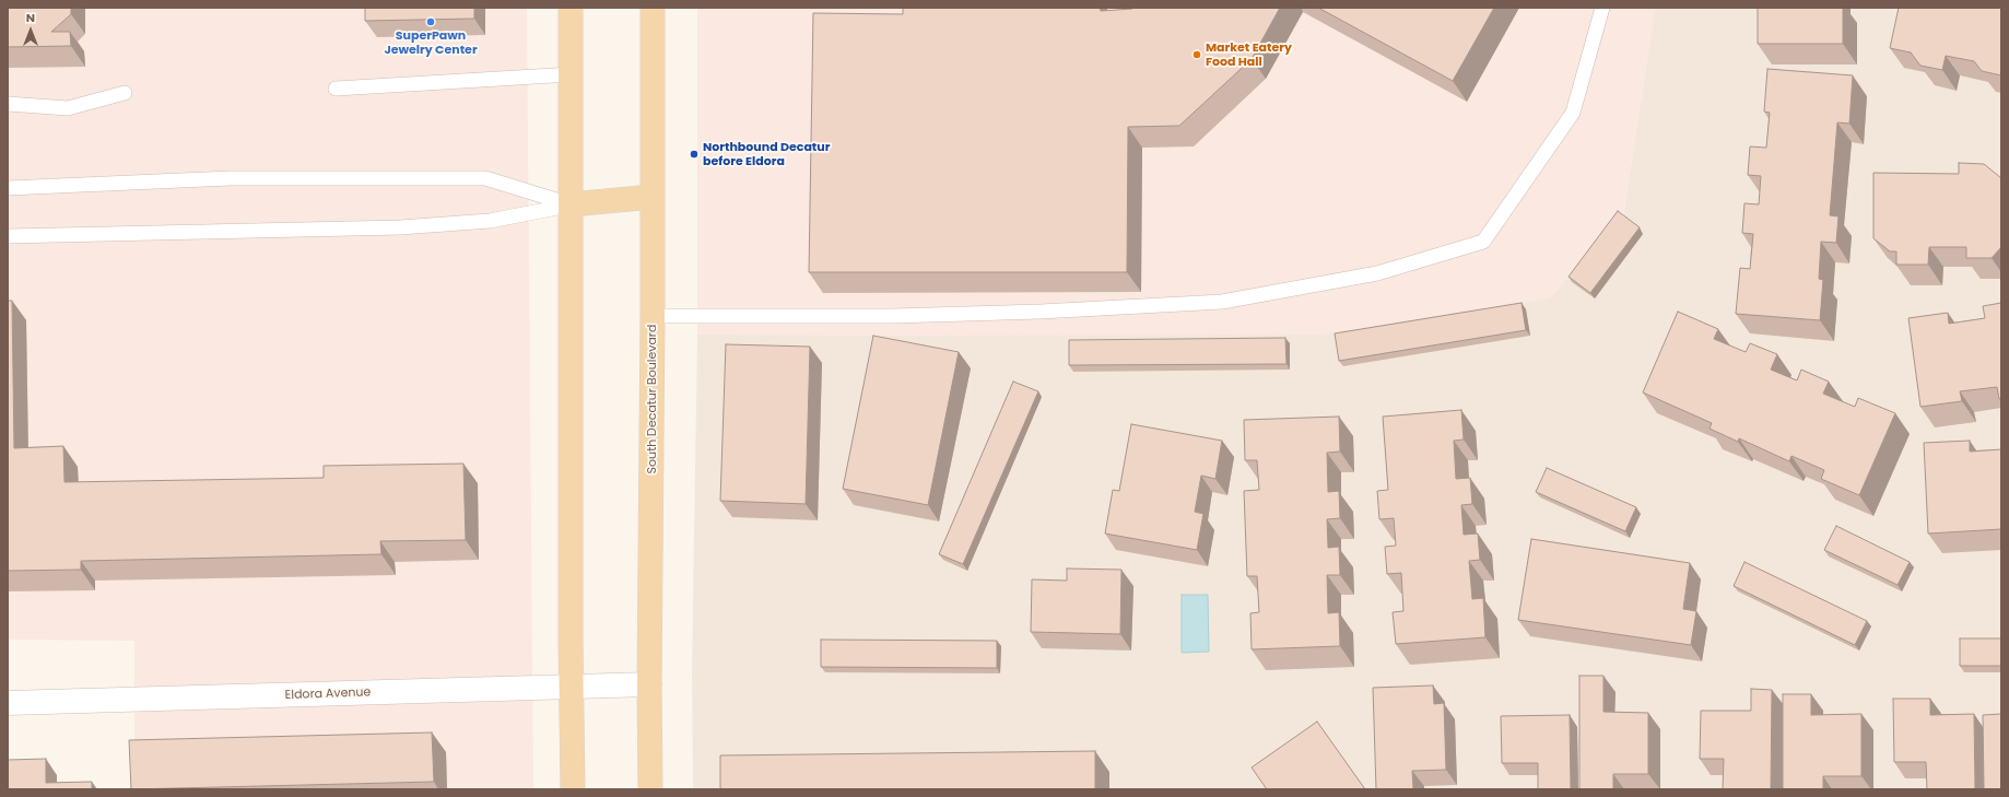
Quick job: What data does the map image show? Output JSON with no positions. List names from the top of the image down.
{
  "streets": {
    "main road": ["South Decatur Boulevard"],
    "street": ["Eldora Avenue"]
  },
  "crossings": [
    ["South Decatur Boulevard", "Eldora Avenue"]
  ],
  "places": ["SuperPawn Jewelry Center", "Market Eatery Food Hall", "Northbound Decatur before Eldora"],
  "north": "top"
}
